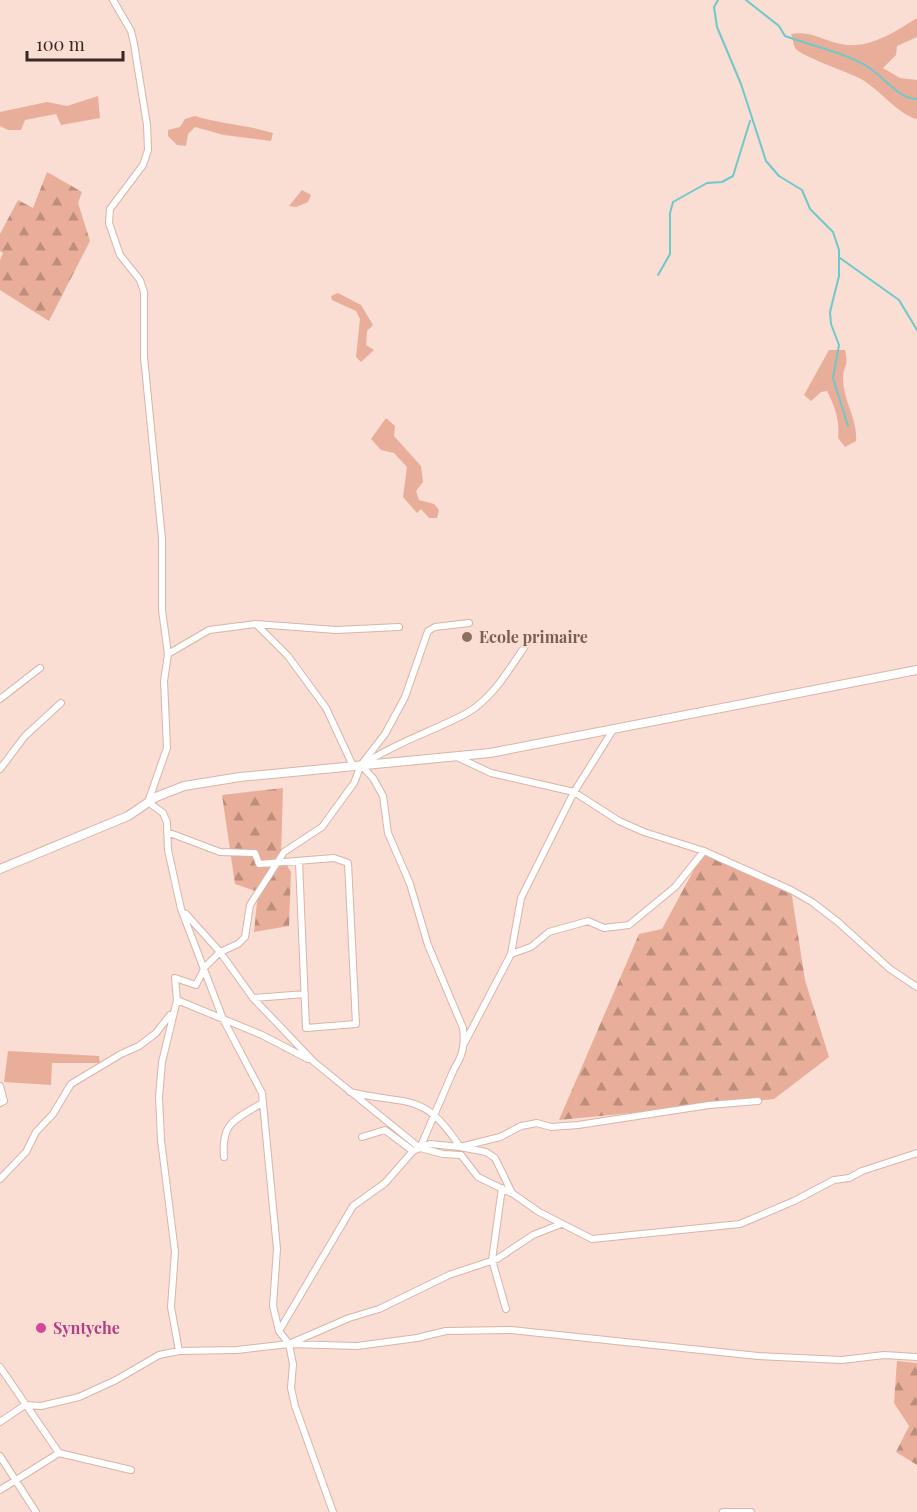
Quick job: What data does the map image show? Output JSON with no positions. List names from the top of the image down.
{
  "places": ["Ecole primaire", "Syntyche"],
  "scale_bar": "100 m"
}
